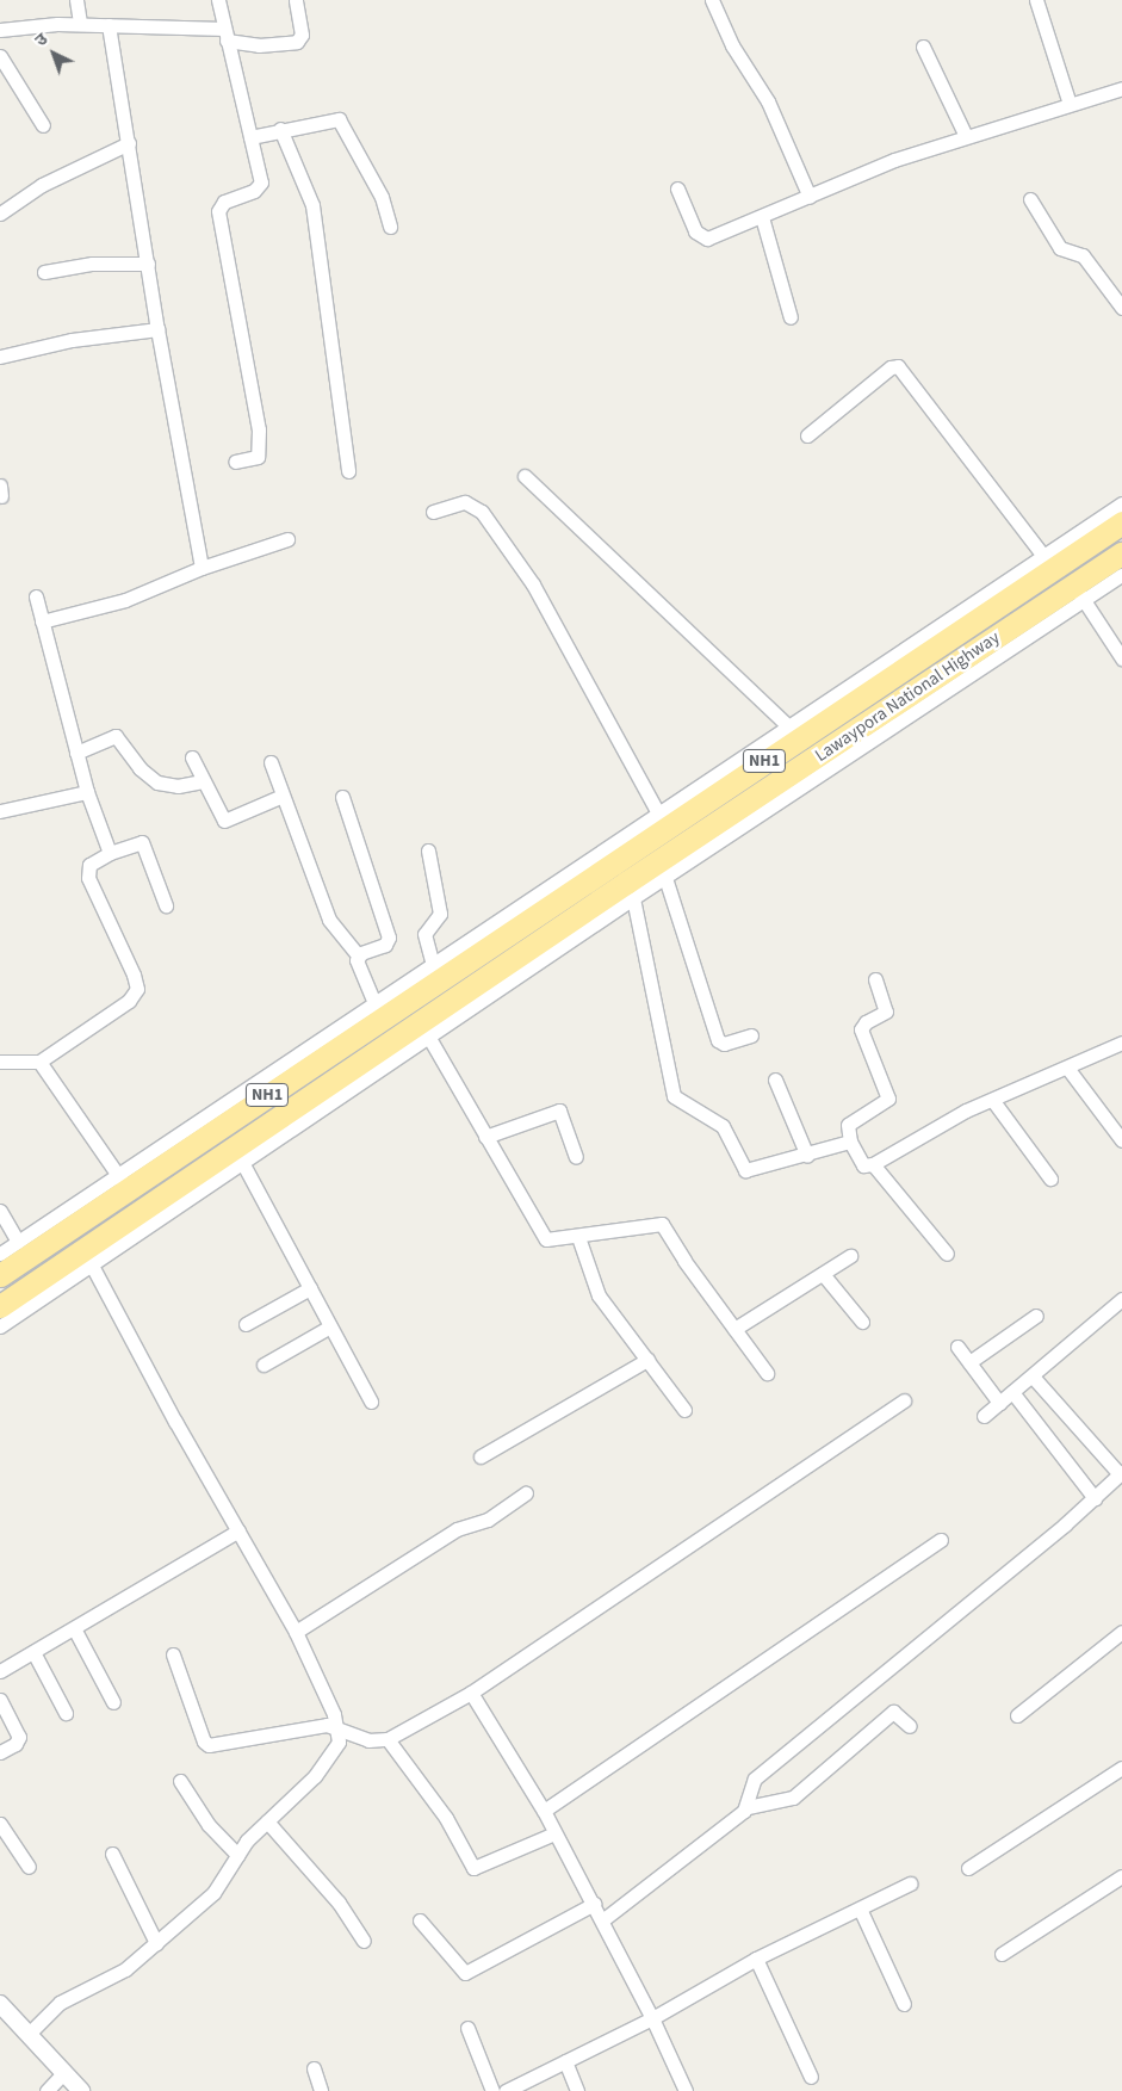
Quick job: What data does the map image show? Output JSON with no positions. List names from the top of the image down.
{
  "streets": {
    "highway": ["Lawaypora National Highway", "NH1"]
  },
  "crossings": [
    ["Lawaypora National Highway", "NH1"]
  ],
  "north": "top left"
}
